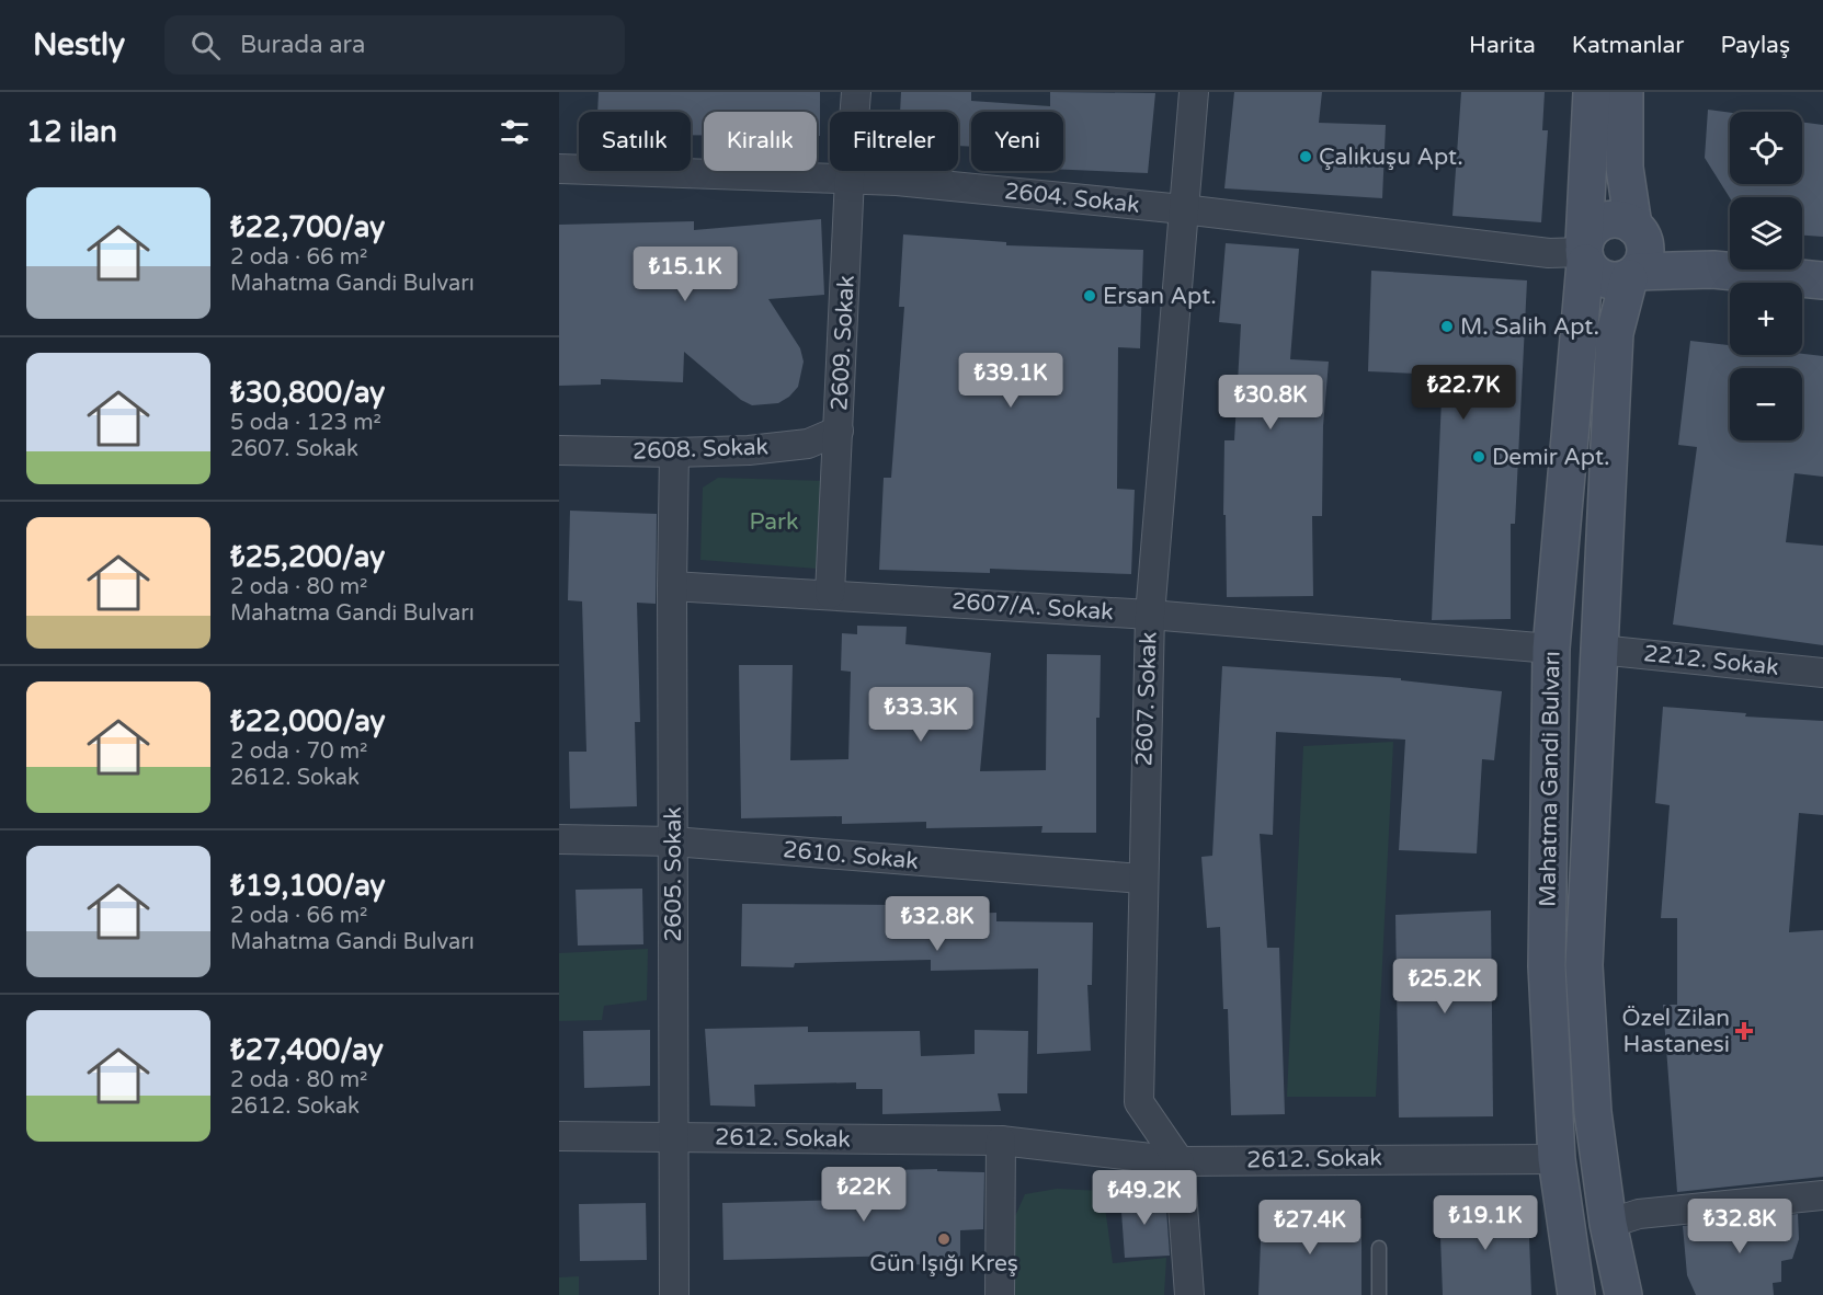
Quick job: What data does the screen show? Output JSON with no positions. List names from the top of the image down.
{
  "streets": {
    "main road": ["Mahatma Gandi Bulvarı"],
    "street": [
      "2604. Sokak",
      "2609. Sokak",
      "2608. Sokak",
      "2607/A. Sokak",
      "2212. Sokak",
      "2607. Sokak",
      "2610. Sokak",
      "2605. Sokak",
      "2612. Sokak"
    ]
  },
  "crossings": [
    ["2604. Sokak", "2609. Sokak"],
    ["2604. Sokak", "2607. Sokak"],
    ["2604. Sokak", "Mahatma Gandi Bulvarı"],
    ["2609. Sokak", "2608. Sokak"],
    ["2609. Sokak", "2607/A. Sokak"],
    ["2608. Sokak", "2605. Sokak"],
    ["2607/A. Sokak", "2607. Sokak"],
    ["2607/A. Sokak", "Mahatma Gandi Bulvarı"],
    ["2607/A. Sokak", "2605. Sokak"],
    ["2212. Sokak", "Mahatma Gandi Bulvarı"],
    ["2607. Sokak", "2610. Sokak"],
    ["2607. Sokak", "2612. Sokak"],
    ["Mahatma Gandi Bulvarı", "2612. Sokak"],
    ["2610. Sokak", "2605. Sokak"],
    ["2605. Sokak", "2612. Sokak"]
  ],
  "parks": ["Park"],
  "places": {
    "other": [
      "Çalıkuşu Apt.",
      "Ersan Apt.",
      "M. Salih Apt.",
      "Demir Apt.",
      "Gün Işığı Kreş"
    ],
    "health": ["Özel Zilan Hastanesi"]
  },
  "page": {
    "header": "Nestly",
    "search": "Burada ara",
    "nav": ["Harita", "Katmanlar", "Paylaş"],
    "heading": "12 ilan",
    "map_buttons": ["+", "−"],
    "chip": [
      "Satılık",
      "Kiralık",
      "Filtreler",
      "Yeni"
    ],
    "list": [
      {
        "name": "₺22,700/ay",
        "note": "2 oda · 66 m² · Mahatma Gandi Bulvarı"
      },
      {
        "name": "₺30,800/ay",
        "note": "5 oda · 123 m² · 2607. Sokak"
      },
      {
        "name": "₺25,200/ay",
        "note": "2 oda · 80 m² · Mahatma Gandi Bulvarı"
      },
      {
        "name": "₺22,000/ay",
        "note": "2 oda · 70 m² · 2612. Sokak"
      },
      {
        "name": "₺19,100/ay",
        "note": "2 oda · 66 m² · Mahatma Gandi Bulvarı"
      },
      {
        "name": "₺27,400/ay",
        "note": "2 oda · 80 m² · 2612. Sokak"
      }
    ],
    "price": [
      "₺15.1K",
      "₺39.1K",
      "₺22.7K",
      "₺30.8K",
      "₺33.3K",
      "₺32.8K",
      "₺25.2K",
      "₺22K",
      "₺49.2K",
      "₺19.1K",
      "₺32.8K",
      "₺27.4K"
    ]
  }
}
